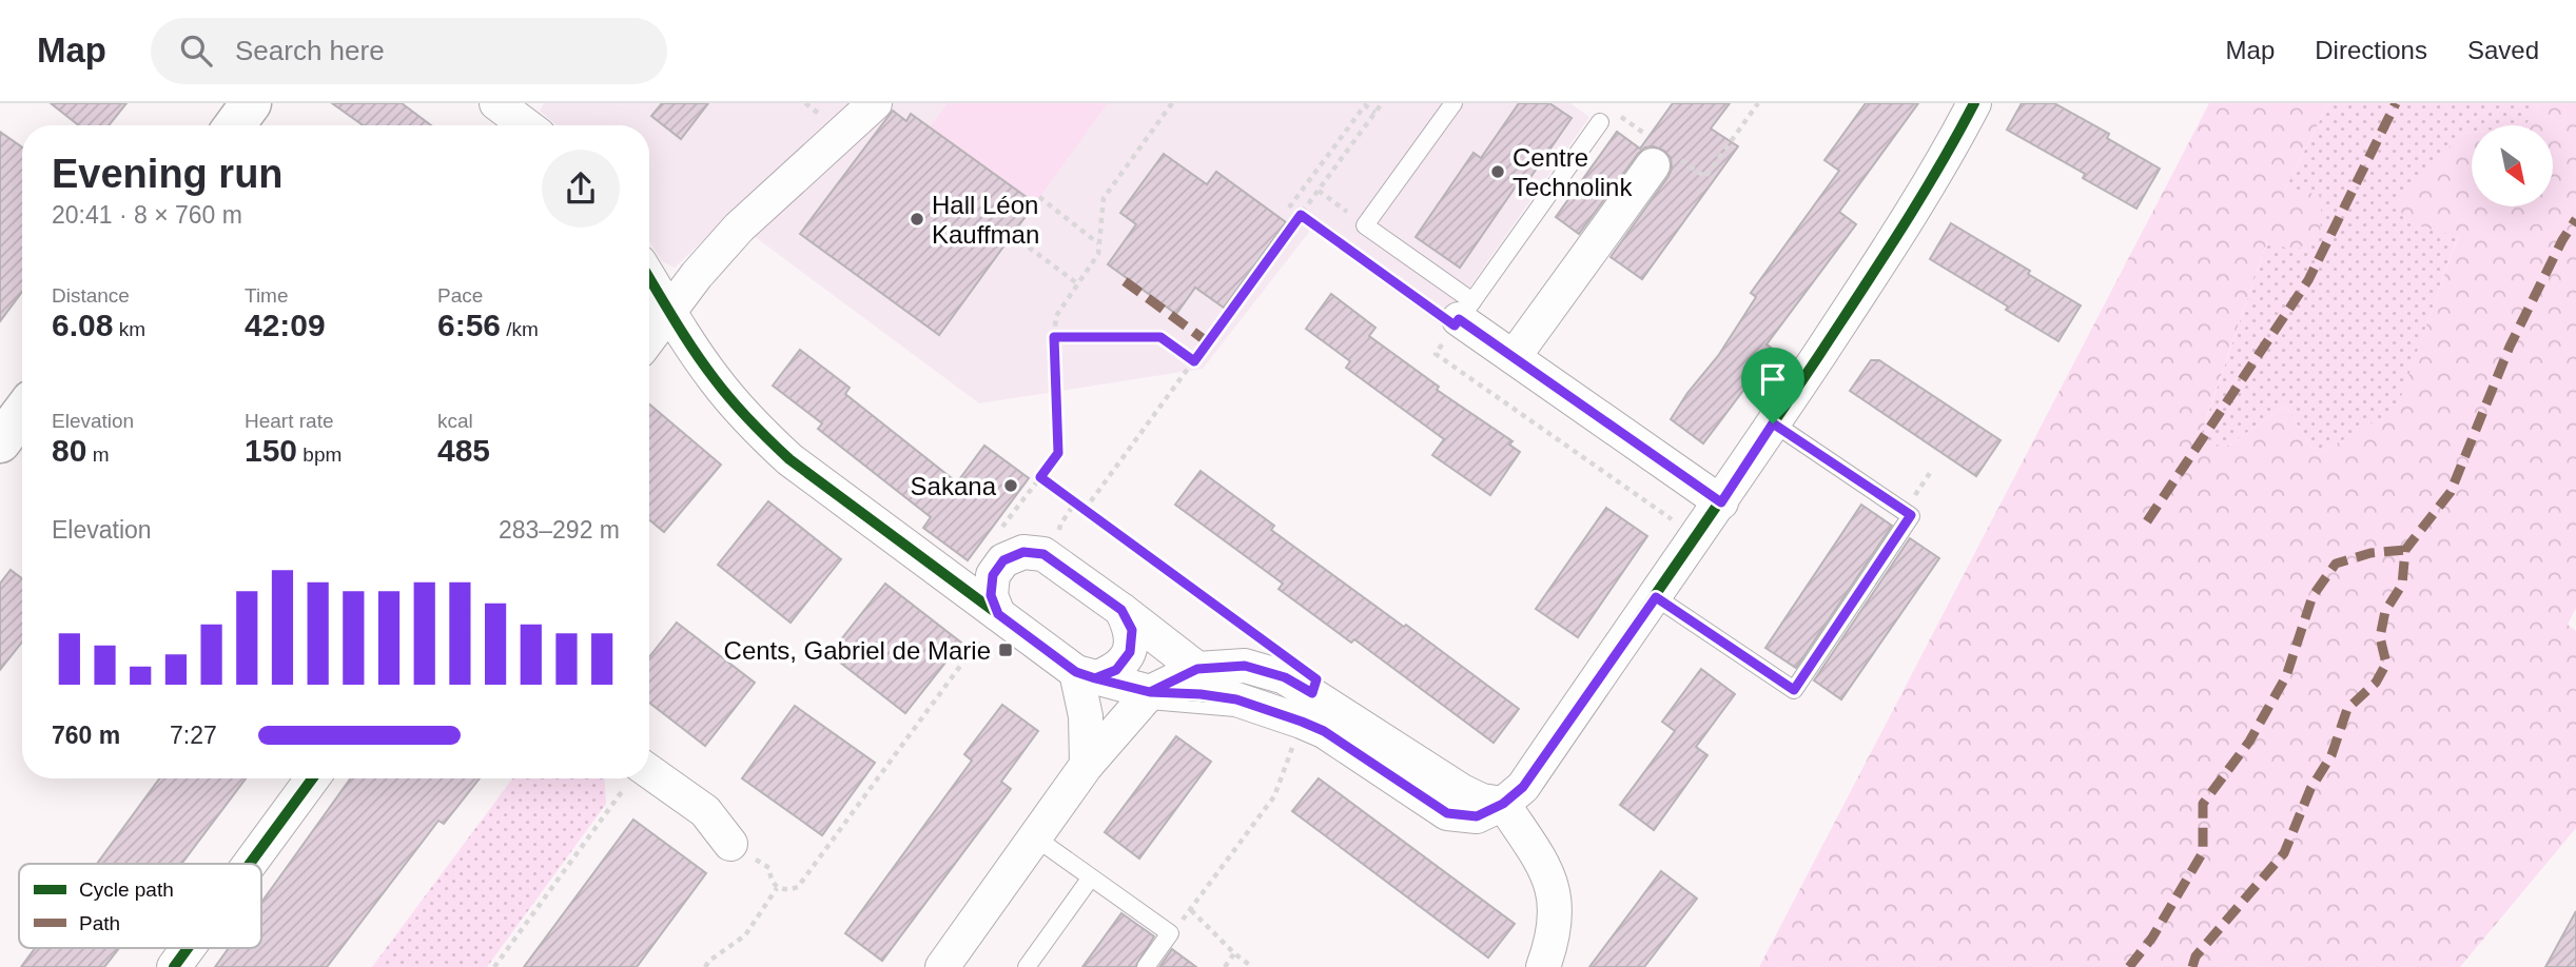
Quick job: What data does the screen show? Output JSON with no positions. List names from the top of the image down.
{
  "places": {
    "other": ["Centre Technolink", "Hall Léon Kauffman", "Sakana"],
    "transit": ["Cents, Gabriel de Marie"]
  },
  "legend": ["Cycle path", "Path"],
  "north": "bottom right",
  "page": {
    "header": "Map",
    "search": "Search here",
    "nav": ["Map", "Directions", "Saved"],
    "heading": ["Evening run", "20:41 · 8 × 760 m"],
    "stats": [
      ["Distance", "6.08 km"],
      ["Time", "42:09"],
      ["Pace", "6:56 /km"],
      ["Elevation", "80 m"],
      ["Heart rate", "150 bpm"],
      ["kcal", "485"]
    ],
    "chart": ["Elevation", "283–292 m"],
    "list": [
      {
        "name": "760 m",
        "note": "7:27"
      }
    ]
  }
}
